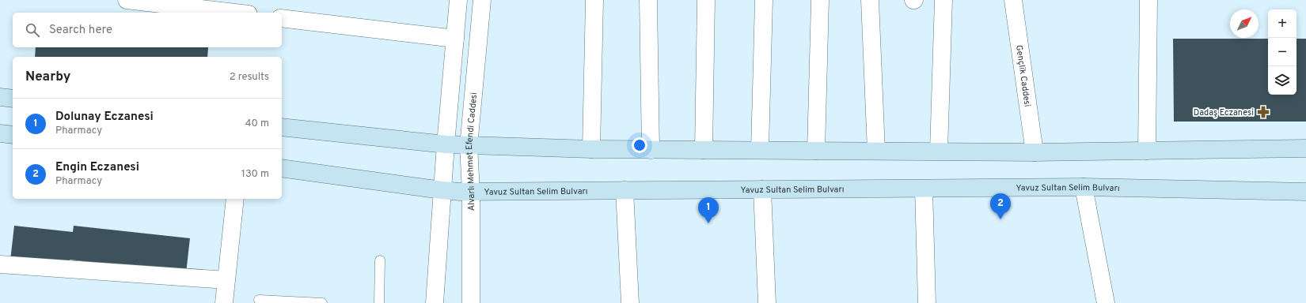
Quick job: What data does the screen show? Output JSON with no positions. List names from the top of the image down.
{
  "streets": {
    "main road": ["Yavuz Sultan Selim Bulvarı"],
    "street": ["Gençlik Caddesi", "Alvarlı Mehmet Efendi Caddesi"]
  },
  "crossings": [
    ["Alvarlı Mehmet Efendi Caddesi", "Yavuz Sultan Selim Bulvarı"]
  ],
  "places": {
    "pharmacy": ["Dadaş Eczanesi"]
  },
  "north": "top right",
  "page": {
    "map_buttons": ["+", "−"],
    "search": "Search here",
    "heading": ["Nearby", "2 results"],
    "list": [
      {
        "mark": "1",
        "name": "Dolunay Eczanesi",
        "note": "Pharmacy",
        "value": "40 m"
      },
      {
        "mark": "2",
        "name": "Engin Eczanesi",
        "note": "Pharmacy",
        "value": "130 m"
      }
    ],
    "pins": ["2", "1"]
  }
}
